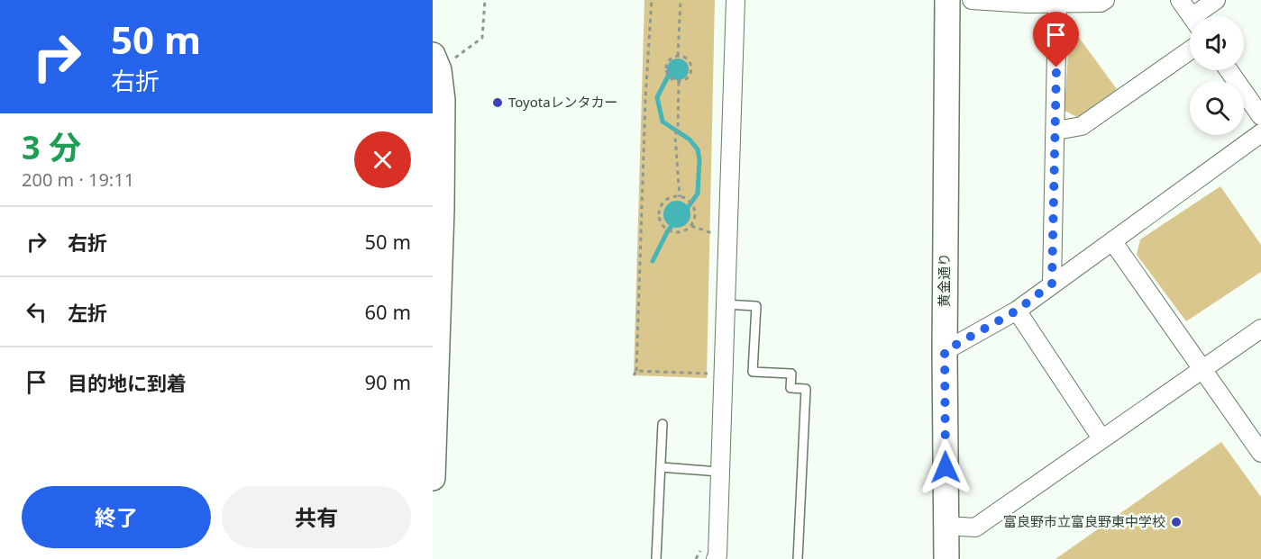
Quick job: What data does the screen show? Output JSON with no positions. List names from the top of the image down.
{
  "streets": {
    "street": ["黄金通り"]
  },
  "places": ["Toyotaレンタカー", "富良野市立富良野東中学校"],
  "page": {
    "turn": ["50 m", "右折"],
    "heading": ["3 分", "200 m · 19:11"],
    "list": [
      {
        "name": "右折",
        "value": "50 m"
      },
      {
        "name": "左折",
        "value": "60 m"
      },
      {
        "name": "目的地に到着",
        "value": "90 m"
      }
    ],
    "buttons": ["終了", "共有"]
  }
}
